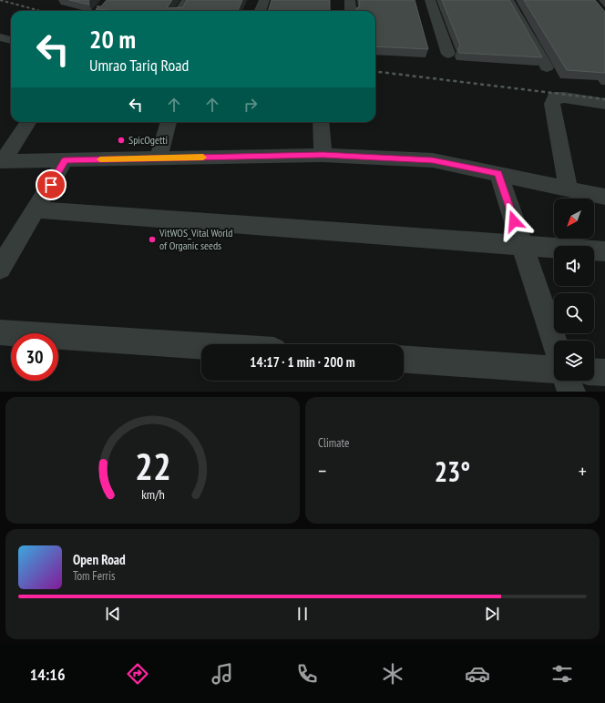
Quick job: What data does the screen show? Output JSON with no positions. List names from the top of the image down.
{
  "places": ["SpicOgetti", "VitWOS_Vital World of Organic seeds"],
  "north": "bottom left",
  "page": {
    "turn": ["20 m", "Umrao Tariq Road"],
    "limit": "30",
    "trip": "14:17 · 1 min · 200 m",
    "tile": "Climate",
    "heat": ["−", "23°", "+"],
    "song": ["Open Road", "Tom Ferris"],
    "tabs": "14:16",
    "gauge": ["22", "km/h"]
  }
}
